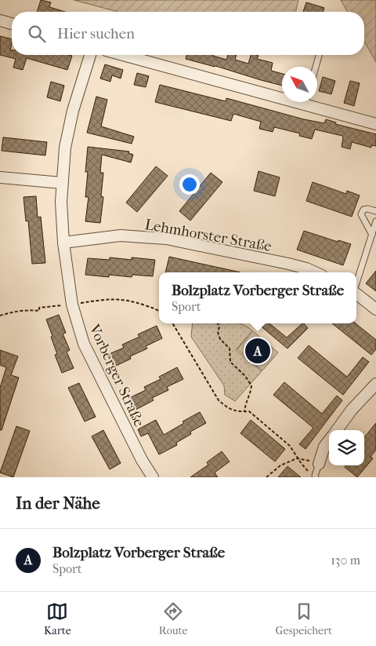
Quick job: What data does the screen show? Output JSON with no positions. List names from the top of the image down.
{
  "streets": {
    "street": ["Lehmhorster Straße", "Vorberger Straße"]
  },
  "crossings": [
    ["Lehmhorster Straße", "Vorberger Straße"]
  ],
  "north": "top left",
  "page": {
    "search": "Hier suchen",
    "popup": ["Bolzplatz Vorberger Straße", "Sport"],
    "pins": "A",
    "heading": "In der Nähe",
    "list": [
      {
        "mark": "A",
        "name": "Bolzplatz Vorberger Straße",
        "note": "Sport",
        "value": "130 m"
      }
    ],
    "nav": ["Karte", "Route", "Gespeichert"]
  }
}
